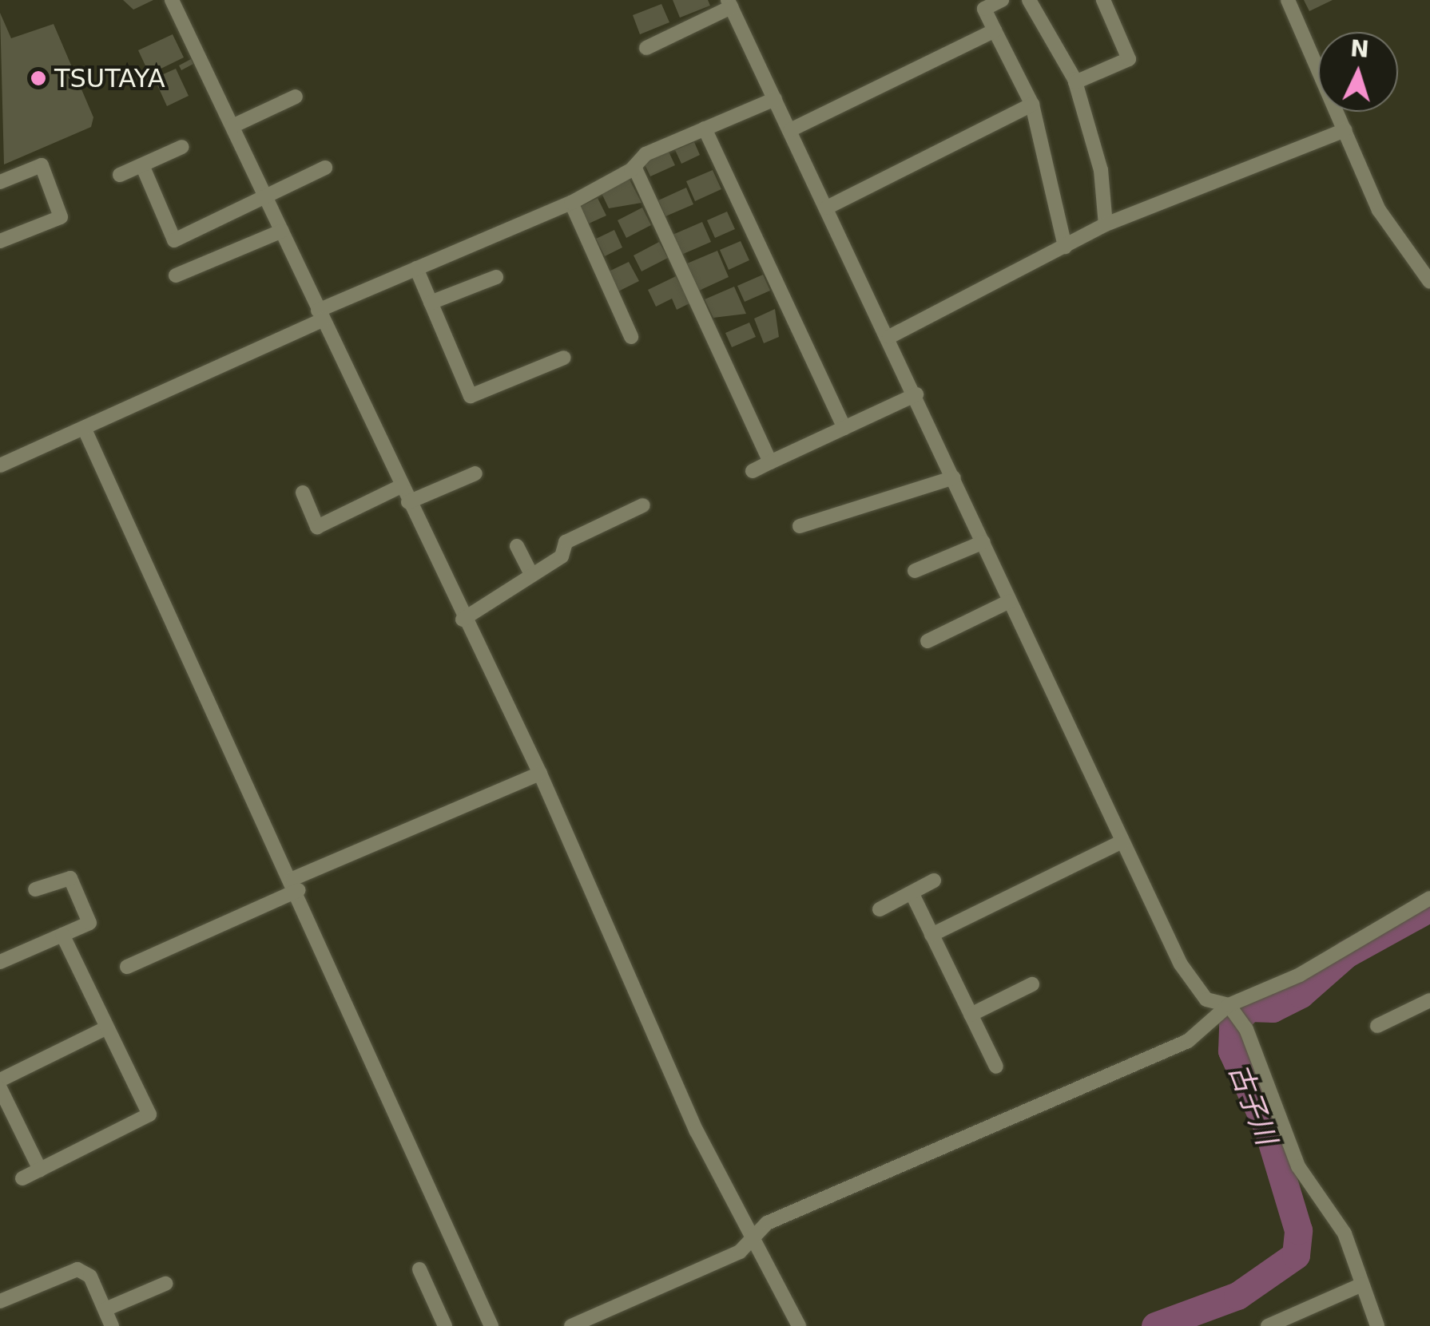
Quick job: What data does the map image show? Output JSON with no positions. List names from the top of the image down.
{
  "water": ["古子川"],
  "places": ["TSUTAYA"],
  "north": "top"
}
